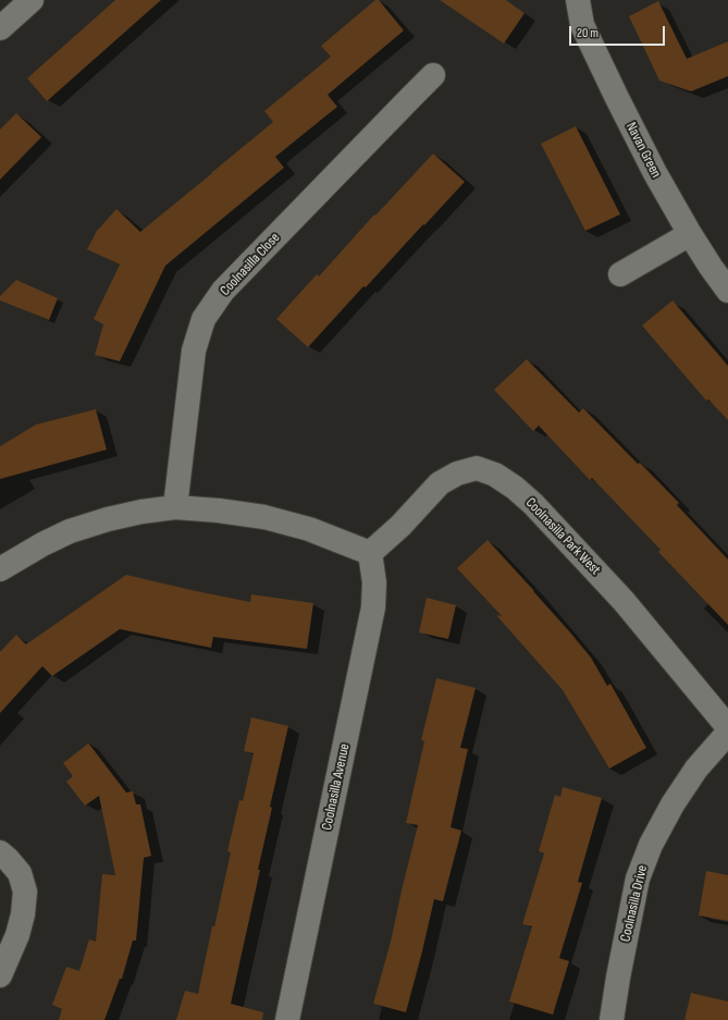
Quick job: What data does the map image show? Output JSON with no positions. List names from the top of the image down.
{
  "streets": {
    "street": [
      "Navan Green",
      "Coolnasilla Close",
      "Coolnasilla Park West",
      "Coolnasilla Avenue",
      "Coolnasilla Drive"
    ]
  },
  "crossings": [
    ["Coolnasilla Park West", "Coolnasilla Avenue"]
  ],
  "scale_bar": "20 m"
}
